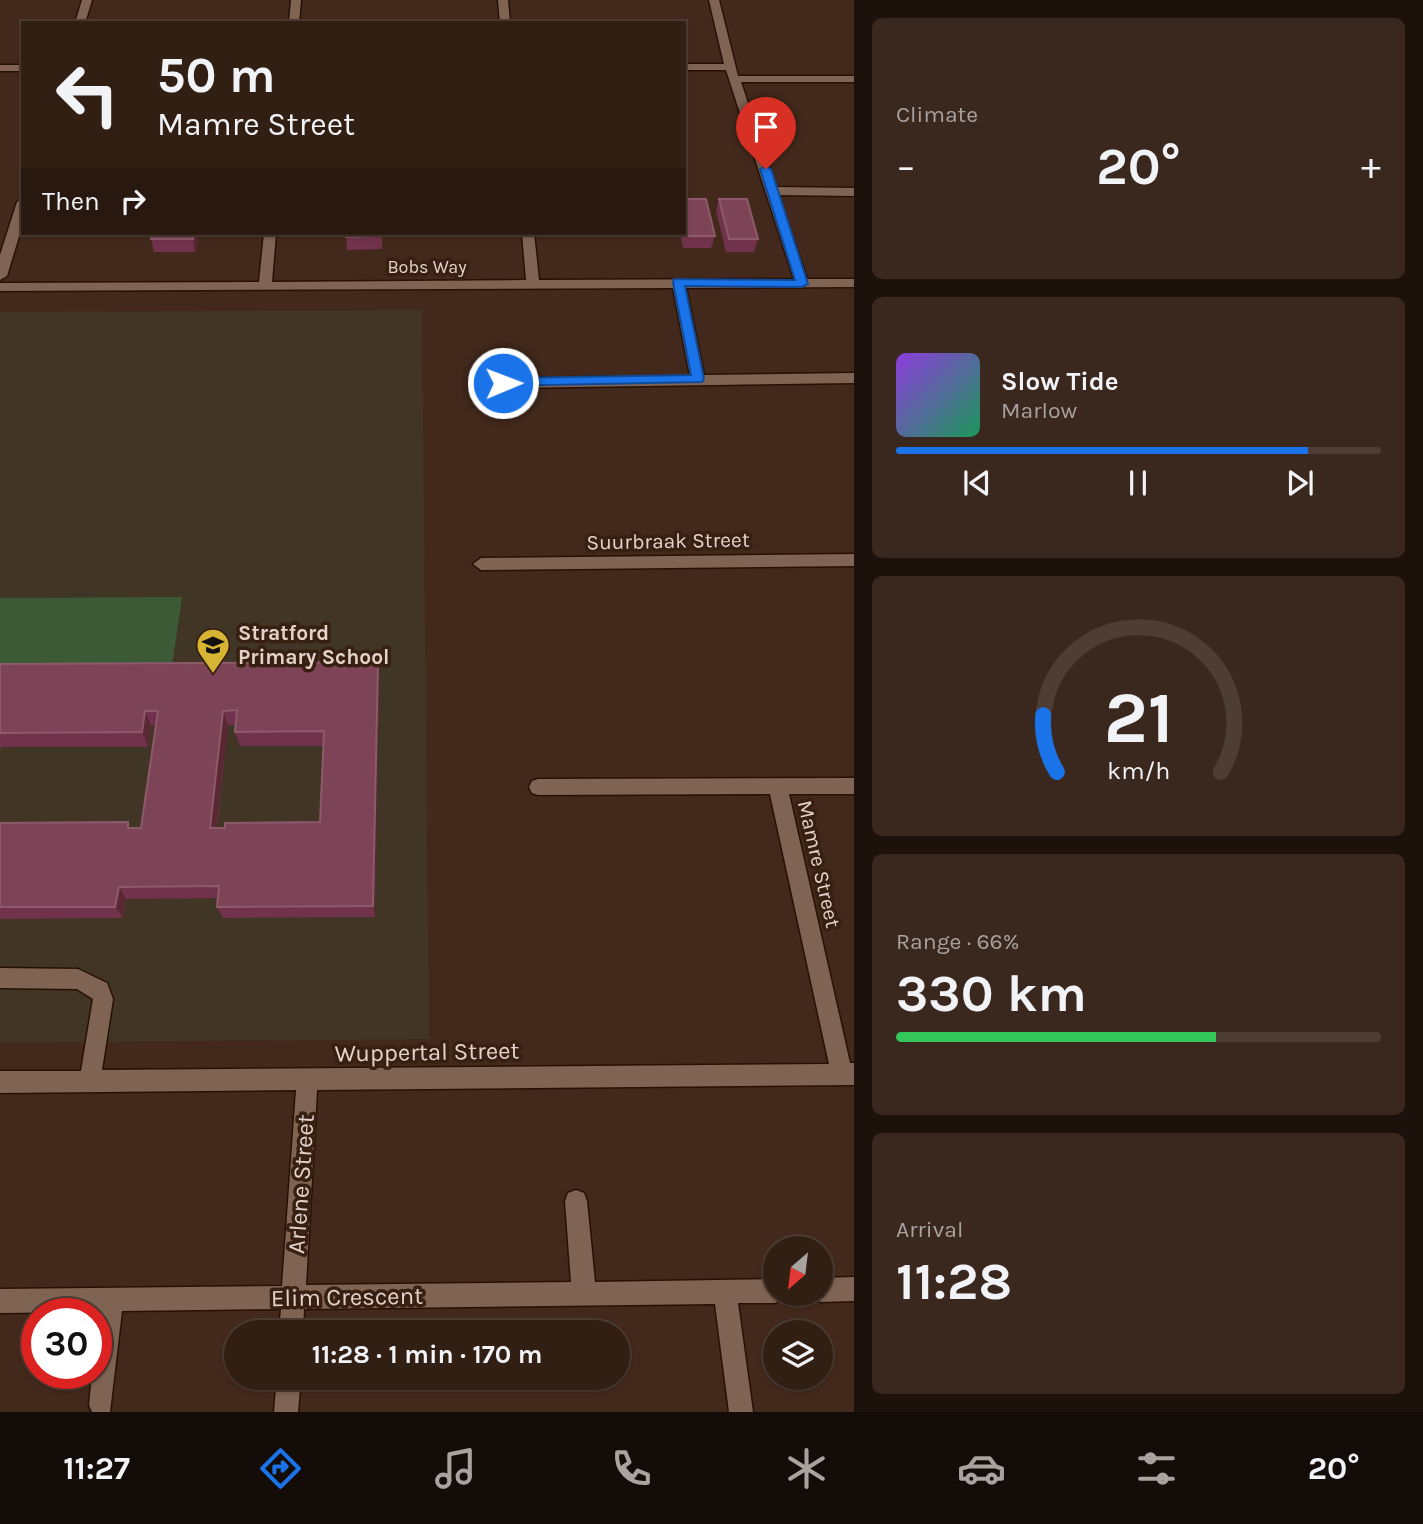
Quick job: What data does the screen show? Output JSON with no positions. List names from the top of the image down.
{
  "streets": {
    "street": [
      "Bobs Way",
      "Suurbraak Street",
      "Mamre Street",
      "Wuppertal Street",
      "Arlene Street",
      "Elim Crescent"
    ]
  },
  "crossings": [
    ["Mamre Street", "Wuppertal Street"],
    ["Wuppertal Street", "Arlene Street"],
    ["Arlene Street", "Elim Crescent"]
  ],
  "places": {
    "school or university": ["Stratford Primary School"]
  },
  "north": "bottom left",
  "page": {
    "tile": [
      "Climate",
      ["Range · 66%", "330 km"],
      ["Arrival", "11:28"]
    ],
    "turn": ["50 m", "Mamre Street"],
    "heat": ["−", "20°", "+"],
    "then": "Then",
    "song": ["Slow Tide", "Marlow"],
    "limit": "30",
    "trip": "11:28 · 1 min · 170 m",
    "tabs": ["11:27", "20°"],
    "gauge": ["21", "km/h"]
  }
}
